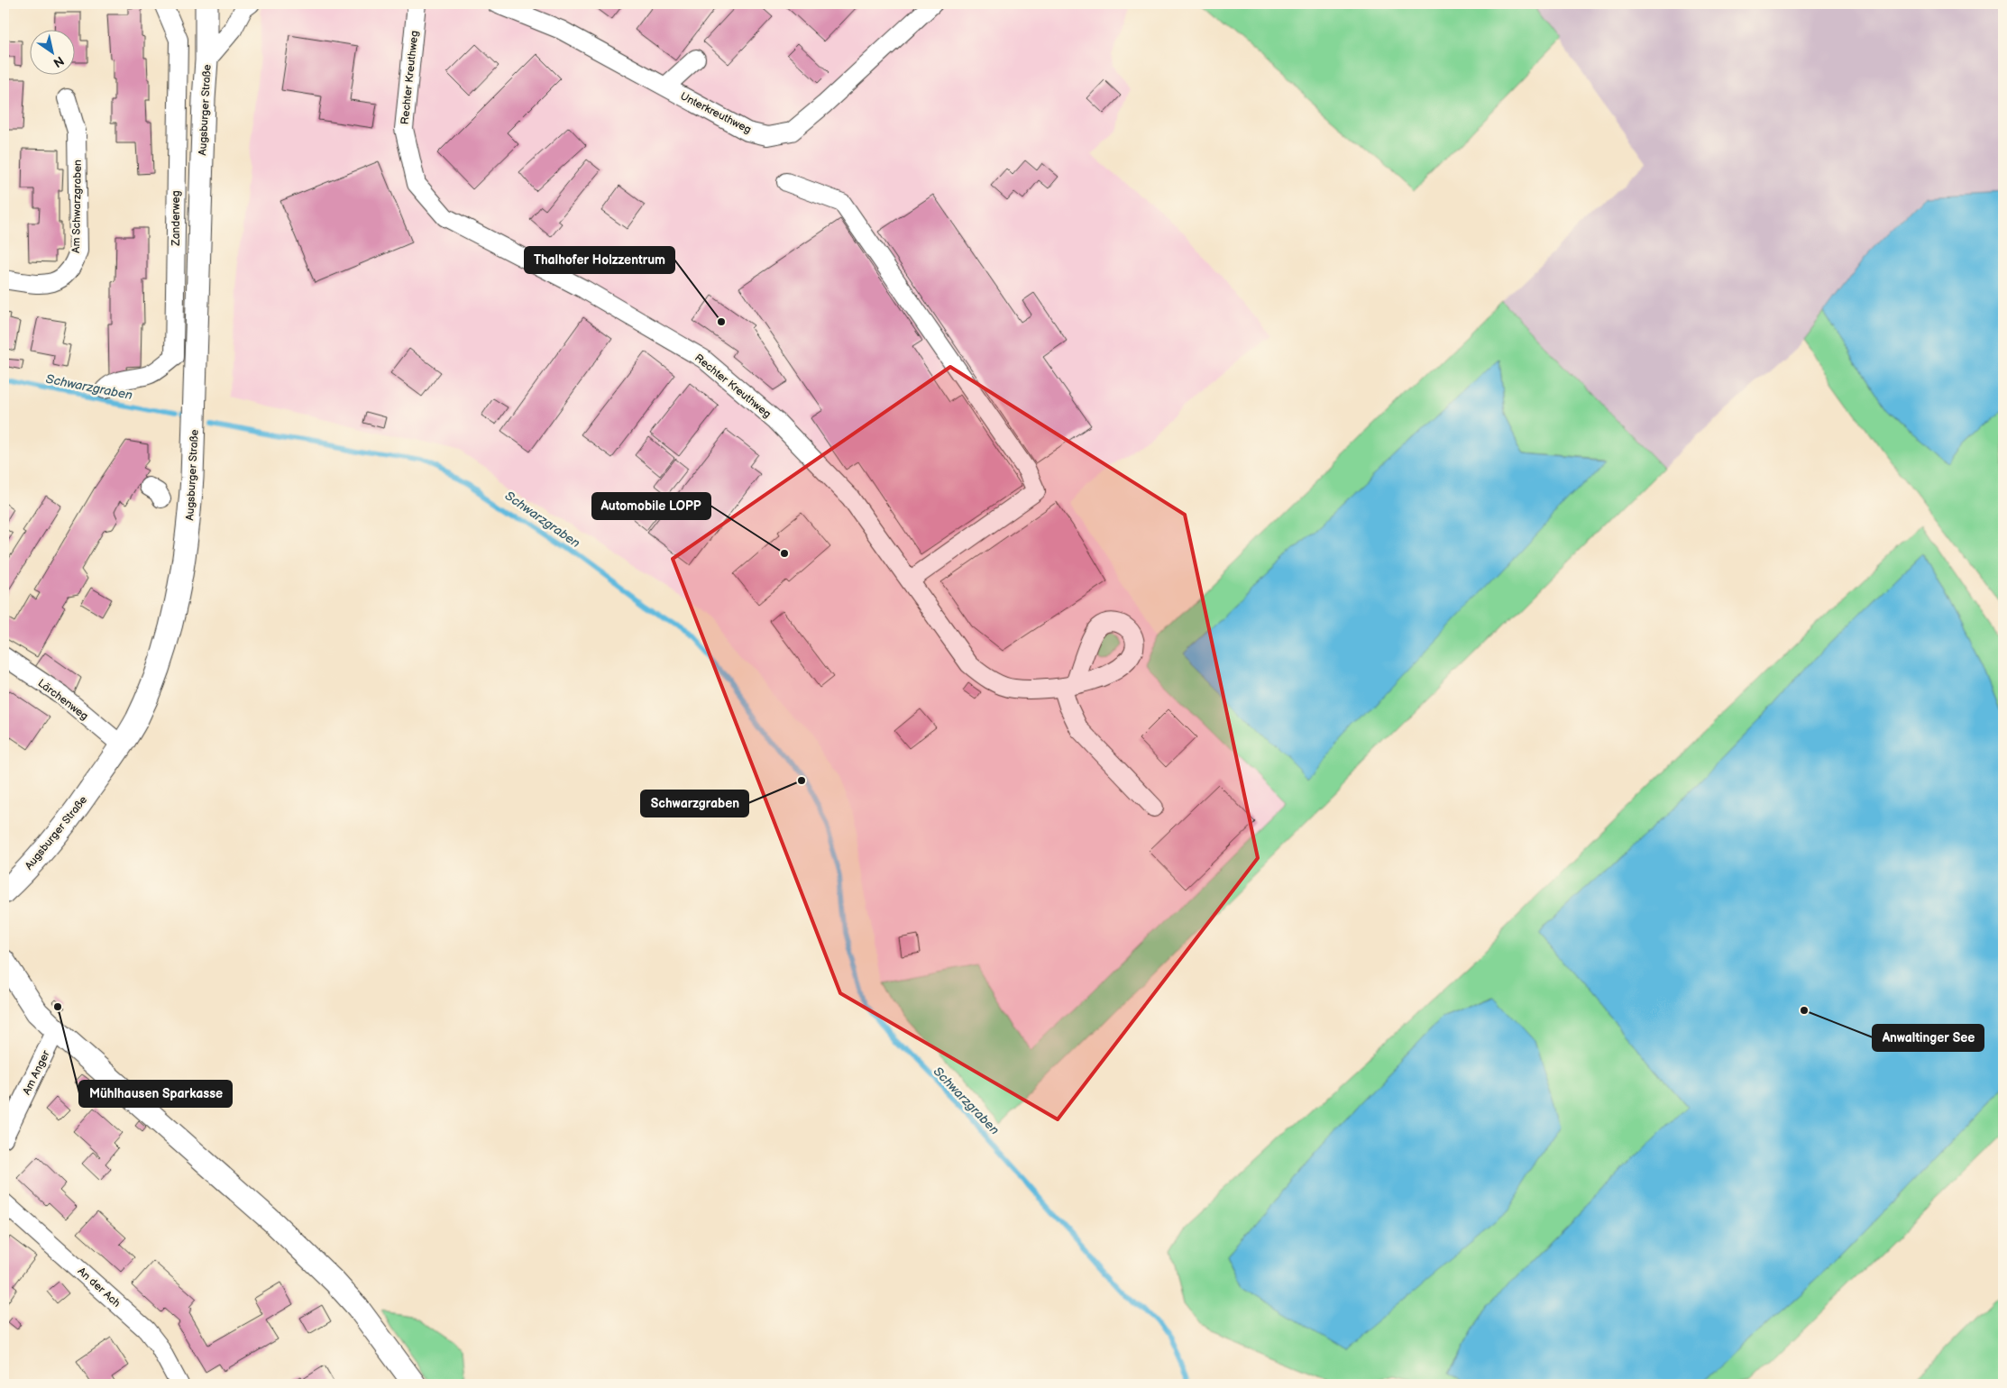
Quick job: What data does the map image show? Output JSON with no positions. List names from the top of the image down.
{
  "streets": {
    "main road": ["Augsburger Straße"],
    "street": [
      "Rechter Kreuthweg",
      "Unterkreuthweg",
      "Am Schwarzgraben",
      "Zanderweg",
      "Lärchenweg",
      "Am Anger",
      "An der Ach"
    ]
  },
  "crossings": [
    ["Augsburger Straße", "Lärchenweg"]
  ],
  "water": ["Schwarzgraben"],
  "places": [
    "Thalhofer Holzzentrum",
    "Automobile LOPP",
    "Schwarzgraben",
    "Mühlhausen Sparkasse",
    "Anwaltinger See"
  ],
  "north": "bottom right"
}
